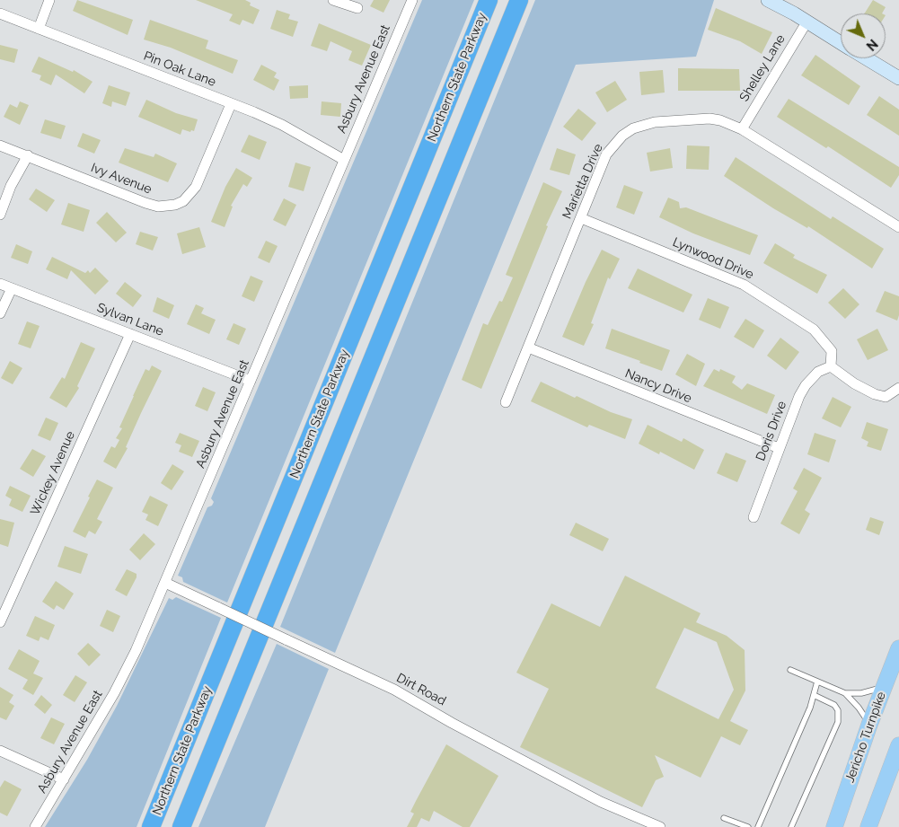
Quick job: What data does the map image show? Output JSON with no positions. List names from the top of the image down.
{
  "streets": {
    "highway": ["Northern State Parkway"],
    "main road": ["Jericho Turnpike"],
    "street": [
      "Shelley Lane",
      "Pin Oak Lane",
      "Asbury Avenue East",
      "Ivy Avenue",
      "Marietta Drive",
      "Lynwood Drive",
      "Sylvan Lane",
      "Nancy Drive",
      "Doris Drive",
      "Wickey Avenue",
      "Dirt Road"
    ]
  },
  "crossings": [
    ["Shelley Lane", "Marietta Drive"],
    ["Pin Oak Lane", "Asbury Avenue East"],
    ["Pin Oak Lane", "Ivy Avenue"],
    ["Asbury Avenue East", "Sylvan Lane"],
    ["Asbury Avenue East", "Dirt Road"],
    ["Marietta Drive", "Lynwood Drive"],
    ["Marietta Drive", "Nancy Drive"],
    ["Lynwood Drive", "Doris Drive"],
    ["Sylvan Lane", "Wickey Avenue"],
    ["Nancy Drive", "Doris Drive"]
  ],
  "north": "bottom right"
}
